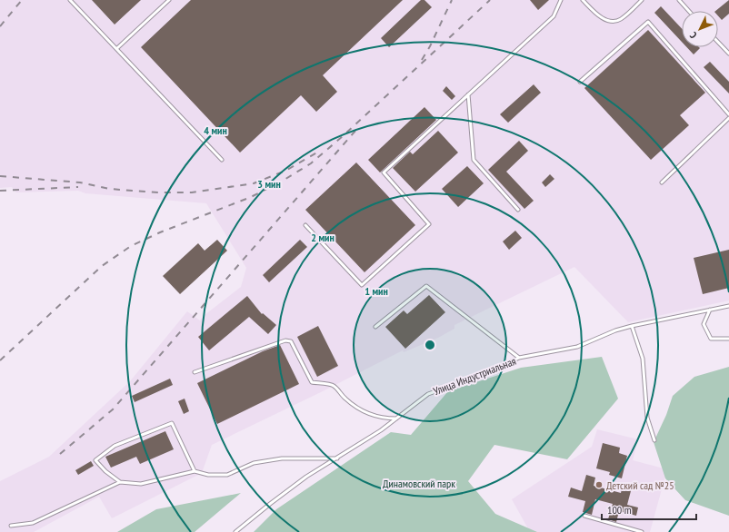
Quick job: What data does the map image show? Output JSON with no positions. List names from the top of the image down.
{
  "streets": {
    "lane": ["Улица Индустриальная"]
  },
  "parks": ["Динамовский парк"],
  "places": ["Детский сад №25"],
  "scale_bar": "100 m",
  "north": "bottom left",
  "rings": [
    "4 мин",
    "3 мин",
    "2 мин",
    "1 мин"
  ]
}
